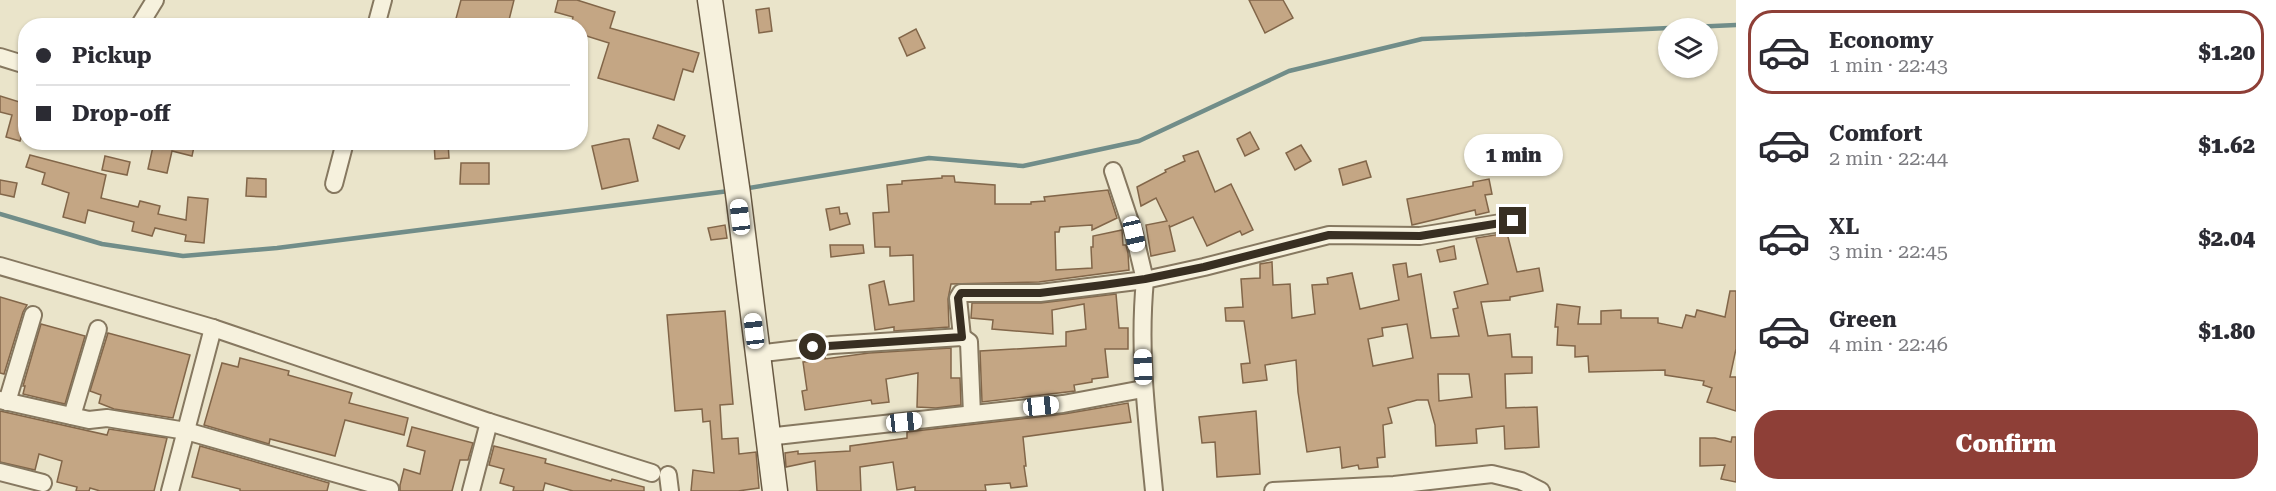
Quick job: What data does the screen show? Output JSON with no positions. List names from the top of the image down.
{
  "page": {
    "list": [
      {
        "name": "Economy",
        "note": "1 min · 22:43",
        "value": "$1.20"
      },
      {
        "name": "Comfort",
        "note": "2 min · 22:44",
        "value": "$1.62"
      },
      {
        "name": "XL",
        "note": "3 min · 22:45",
        "value": "$2.04"
      },
      {
        "name": "Green",
        "note": "4 min · 22:46",
        "value": "$1.80"
      }
    ],
    "banner": ["Pickup", "Drop-off"],
    "bubble": "1 min",
    "buttons": "Confirm"
  }
}
